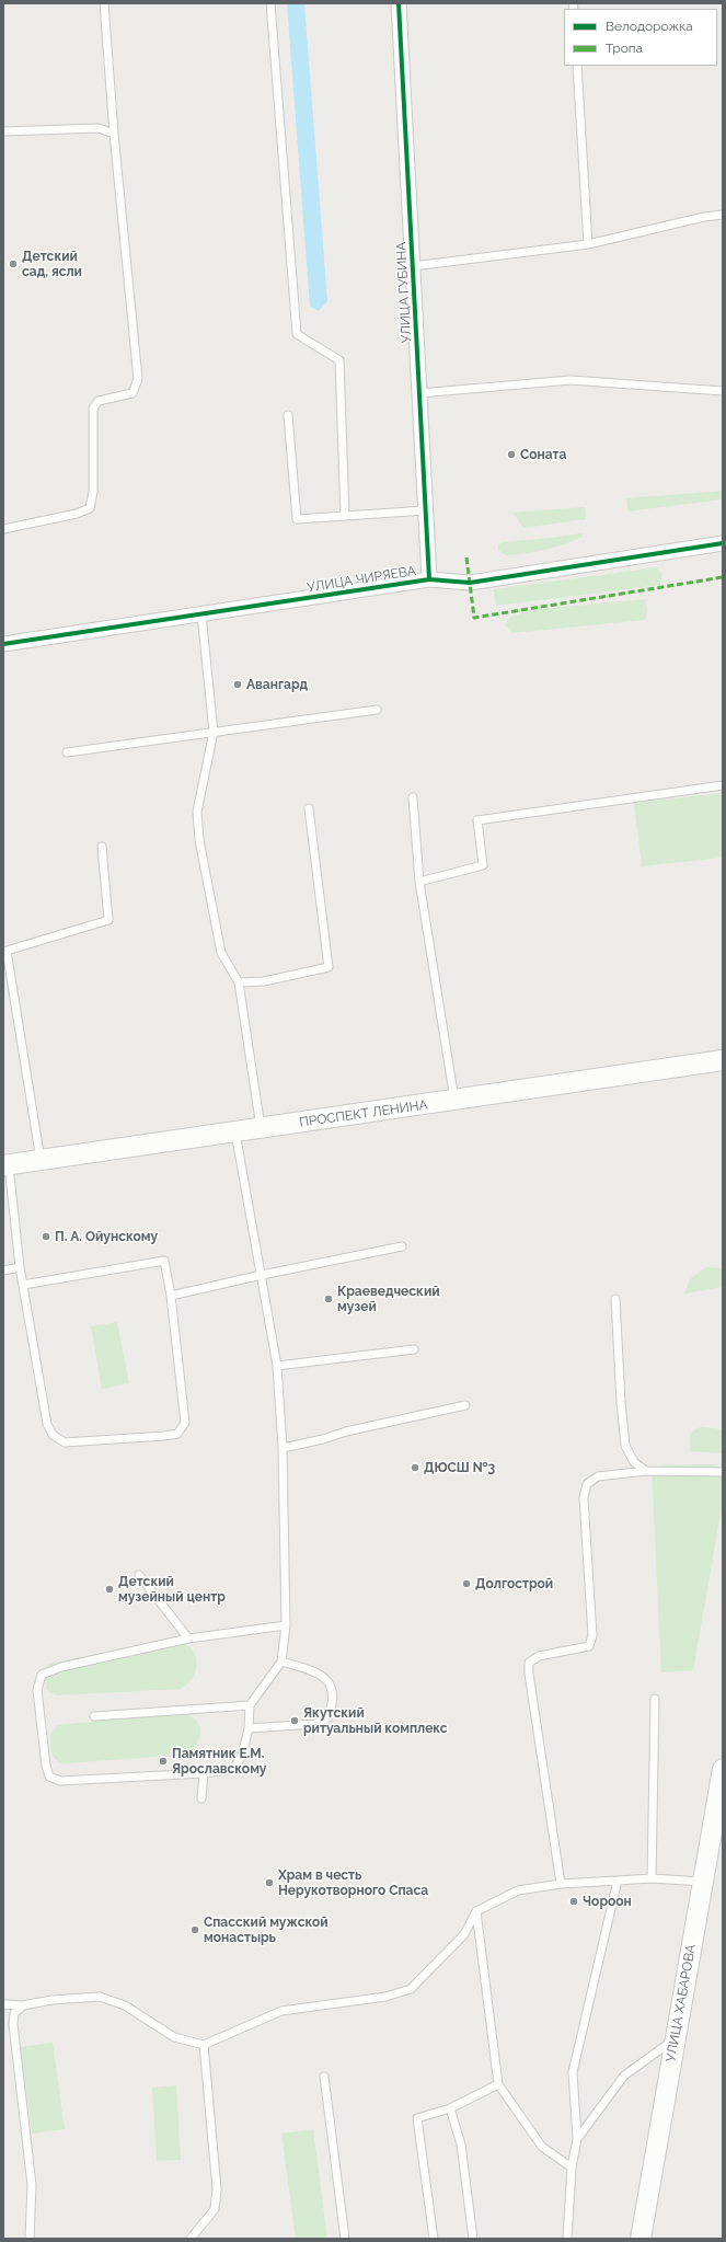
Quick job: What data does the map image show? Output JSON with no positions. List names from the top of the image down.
{
  "streets": {
    "main road": ["ПРОСПЕКТ ЛЕНИНА", "УЛИЦА ХАБАРОВА"],
    "street": ["УЛИЦА ГУБИНА", "УЛИЦА ЧИРЯЕВА"]
  },
  "crossings": [
    ["УЛИЦА ГУБИНА", "УЛИЦА ЧИРЯЕВА"]
  ],
  "places": [
    "Детский сад, ясли",
    "Соната",
    "Авангард",
    "П. А. Ойунскому",
    "Краеведческий музей",
    "ДЮСШ №3",
    "Долгострой",
    "Детский музейный центр",
    "Якутский ритуальный комплекс",
    "Памятник Е.М. Ярославскому",
    "Храм в честь Нерукотворного Спаса",
    "Чороон",
    "Спасский мужской монастырь"
  ],
  "legend": ["Велодорожка", "Тропа"]
}
